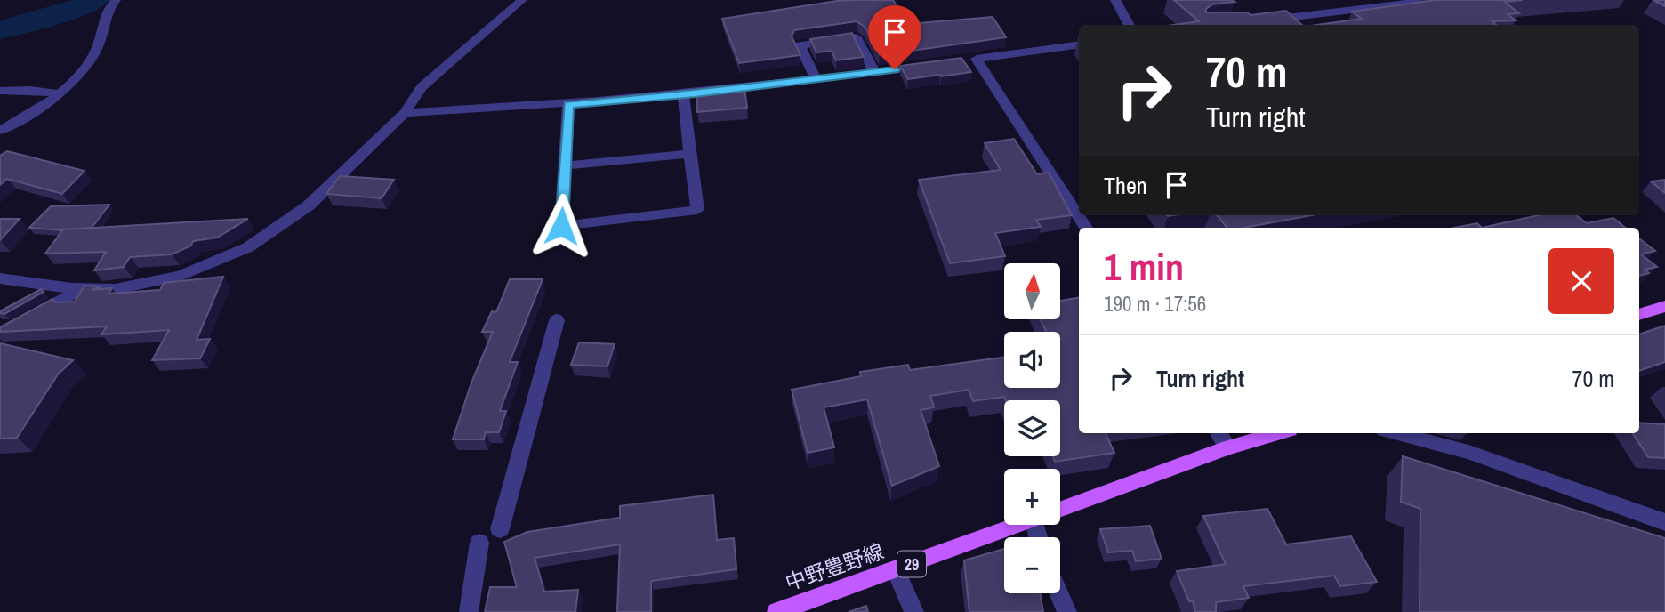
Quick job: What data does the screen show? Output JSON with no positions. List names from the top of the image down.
{
  "streets": {
    "main road": ["29", "中野豊野線"]
  },
  "north": "top",
  "page": {
    "turn": ["70 m", "Turn right"],
    "then": "Then",
    "heading": ["1 min", "190 m · 17:56"],
    "map_buttons": ["+", "−"],
    "list": [
      {
        "name": "Turn right",
        "value": "70 m"
      }
    ]
  }
}
